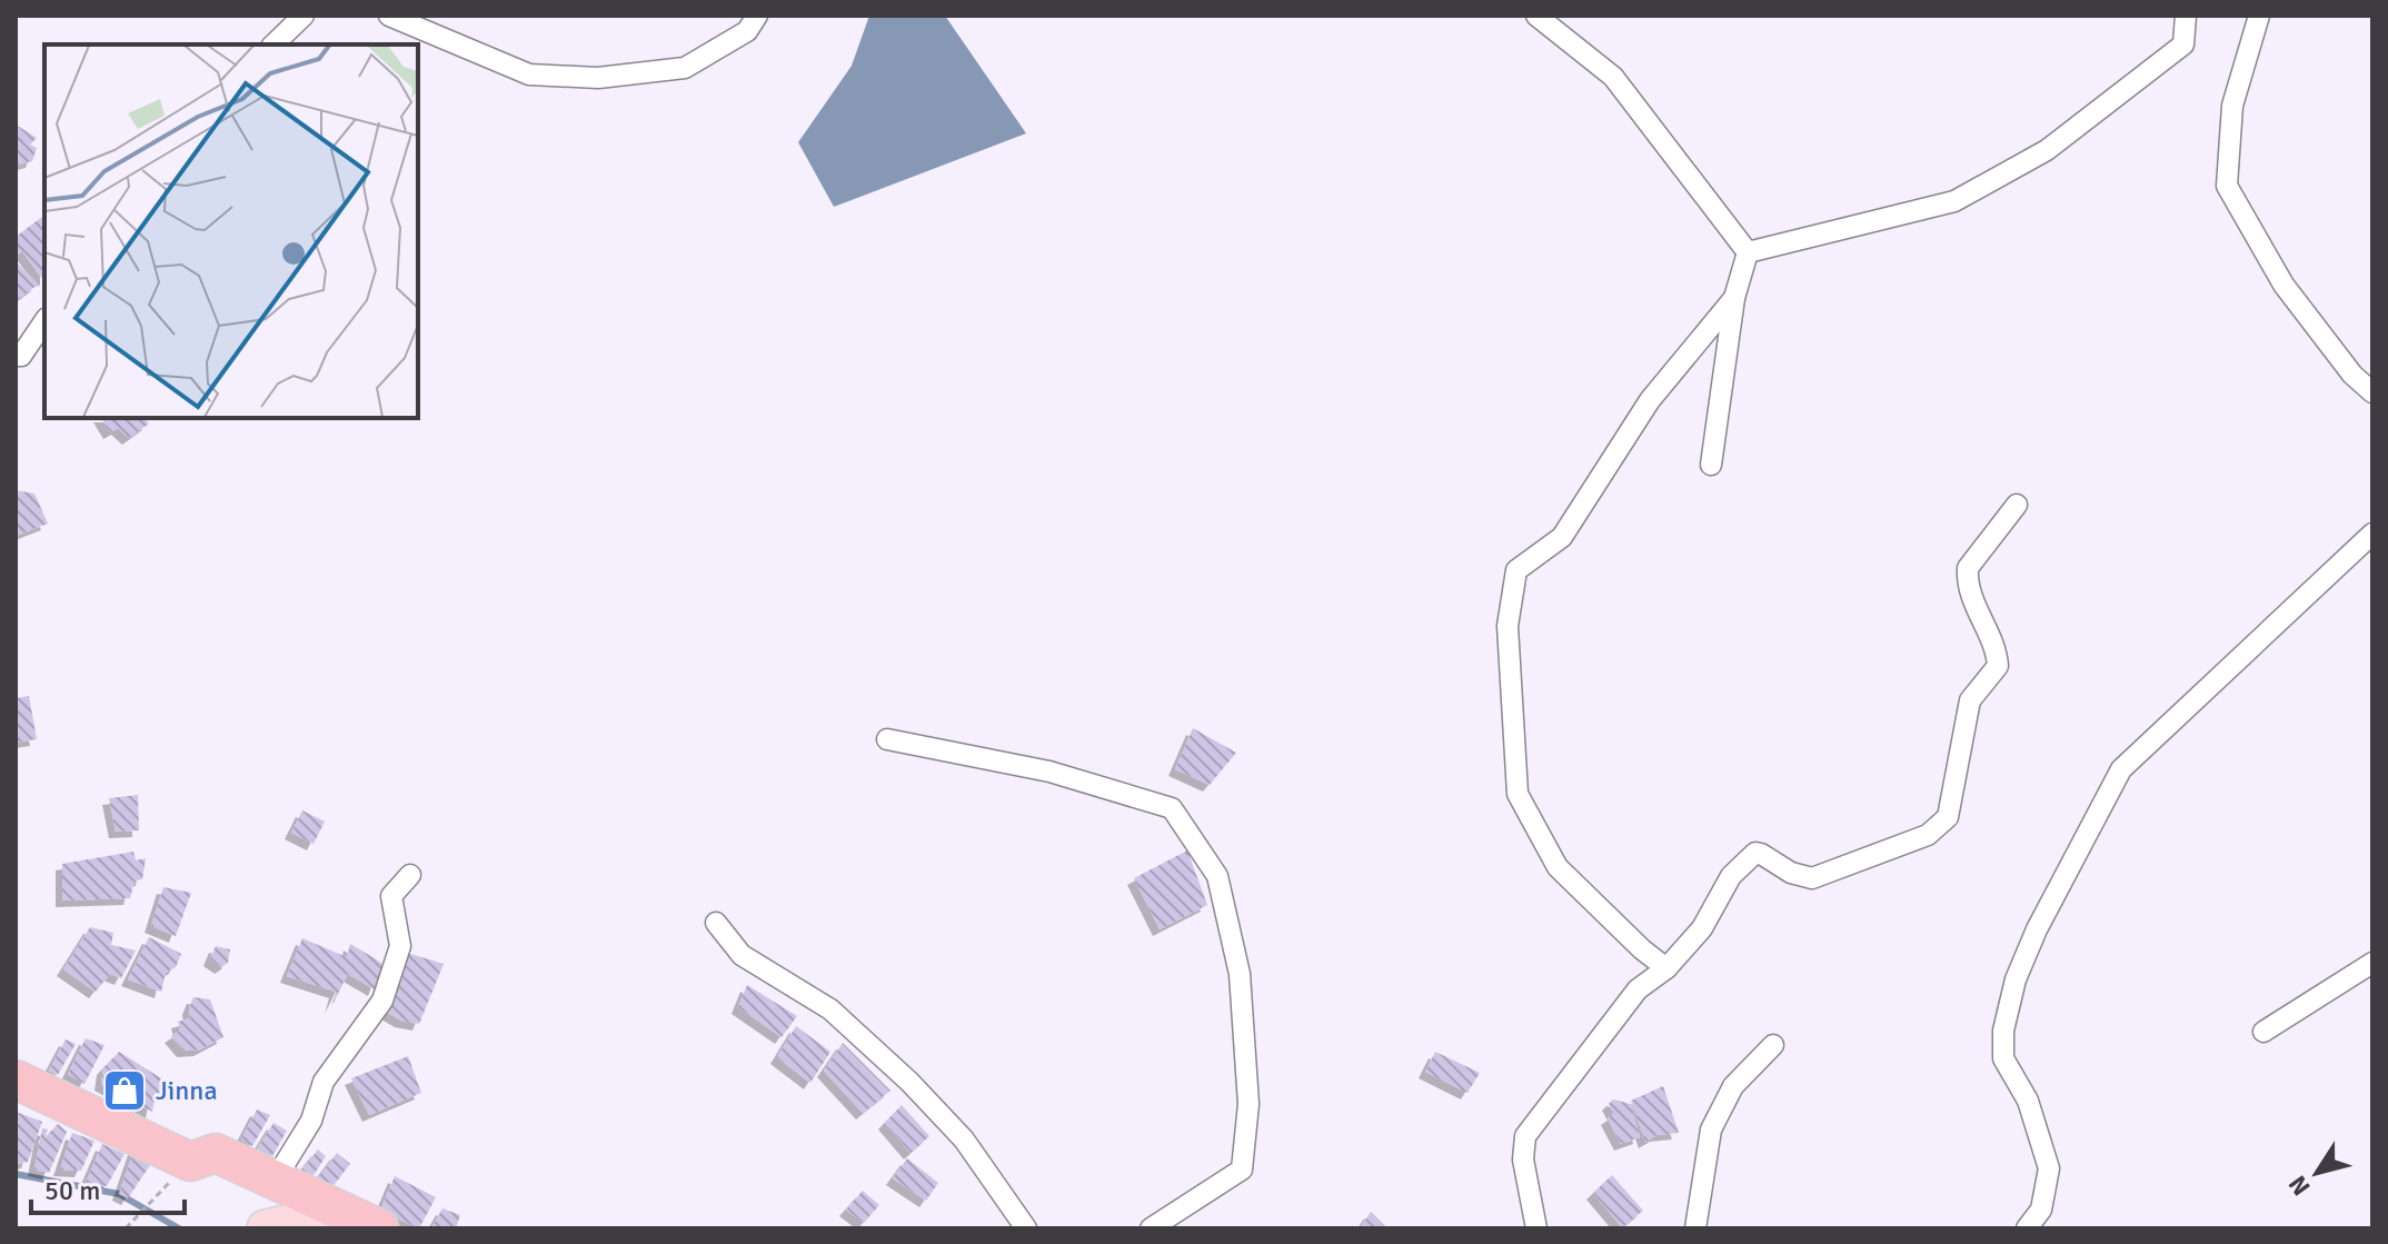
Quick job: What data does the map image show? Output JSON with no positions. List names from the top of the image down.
{
  "places": {
    "shop": ["Jinna"]
  },
  "scale_bar": "50 m",
  "north": "bottom left"
}
